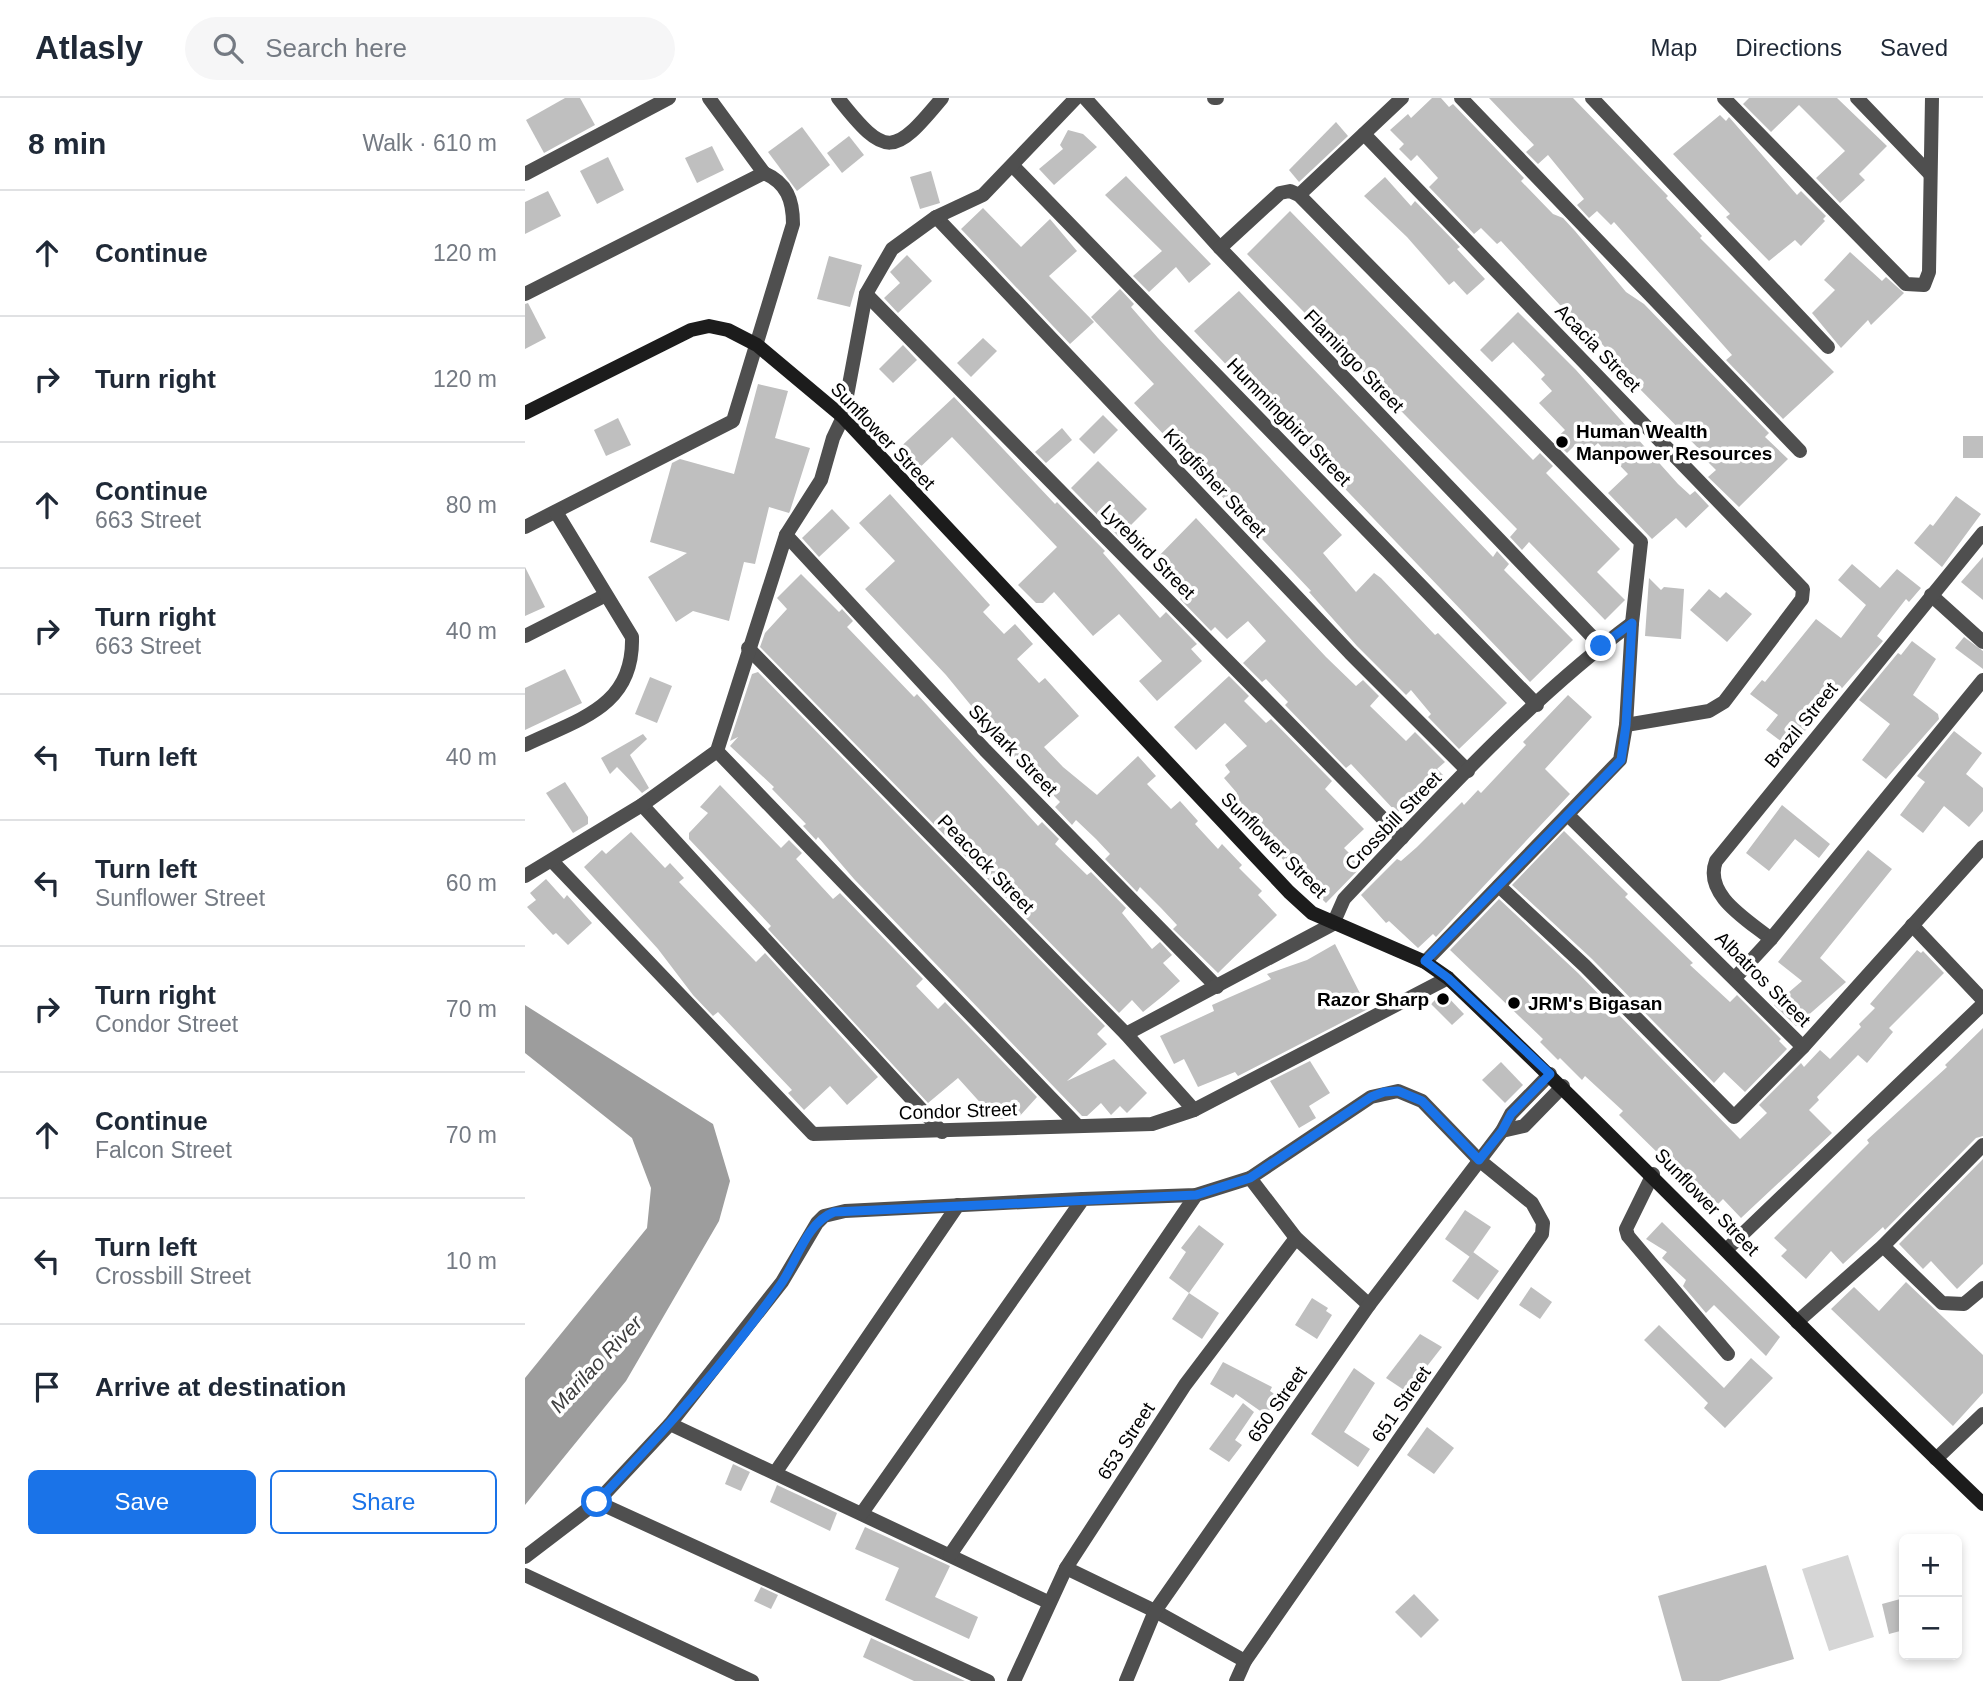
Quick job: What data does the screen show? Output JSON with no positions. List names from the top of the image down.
{
  "streets": {
    "main road": ["Sunflower Street"],
    "street": [
      "Acacia Street",
      "Flamingo Street",
      "Hummingbird Street",
      "Kingfisher Street",
      "Lyrebird Street",
      "Brazil Street",
      "Skylark Street",
      "Crossbill Street",
      "Peacock Street",
      "Albatros Street",
      "Condor Street",
      "650 Street",
      "651 Street",
      "653 Street"
    ]
  },
  "crossings": [
    ["Flamingo Street", "Crossbill Street"],
    ["Hummingbird Street", "Crossbill Street"],
    ["Sunflower Street", "Crossbill Street"],
    ["Sunflower Street", "Condor Street"],
    ["Sunflower Street", "650 Street"],
    ["Kingfisher Street", "Crossbill Street"],
    ["Lyrebird Street", "Crossbill Street"],
    ["Peacock Street", "Condor Street"],
    ["650 Street", "651 Street"]
  ],
  "water": ["Marilao River"],
  "places": ["Human Wealth Manpower Resources", "Razor Sharp", "JRM's Bigasan"],
  "page": {
    "header": "Atlasly",
    "search": "Search here",
    "nav": ["Map", "Directions", "Saved"],
    "heading": ["8 min", "Walk · 610 m"],
    "list": [
      ["Continue", "120 m"],
      ["Turn right", "120 m"],
      ["Continue", "663 Street", "80 m"],
      ["Turn right", "663 Street", "40 m"],
      ["Turn left", "40 m"],
      ["Turn left", "Sunflower Street", "60 m"],
      ["Turn right", "Condor Street", "70 m"],
      ["Continue", "Falcon Street", "70 m"],
      ["Turn left", "Crossbill Street", "10 m"],
      "Arrive at destination"
    ],
    "buttons": ["Save", "Share"],
    "map_buttons": ["+", "−"]
  }
}
